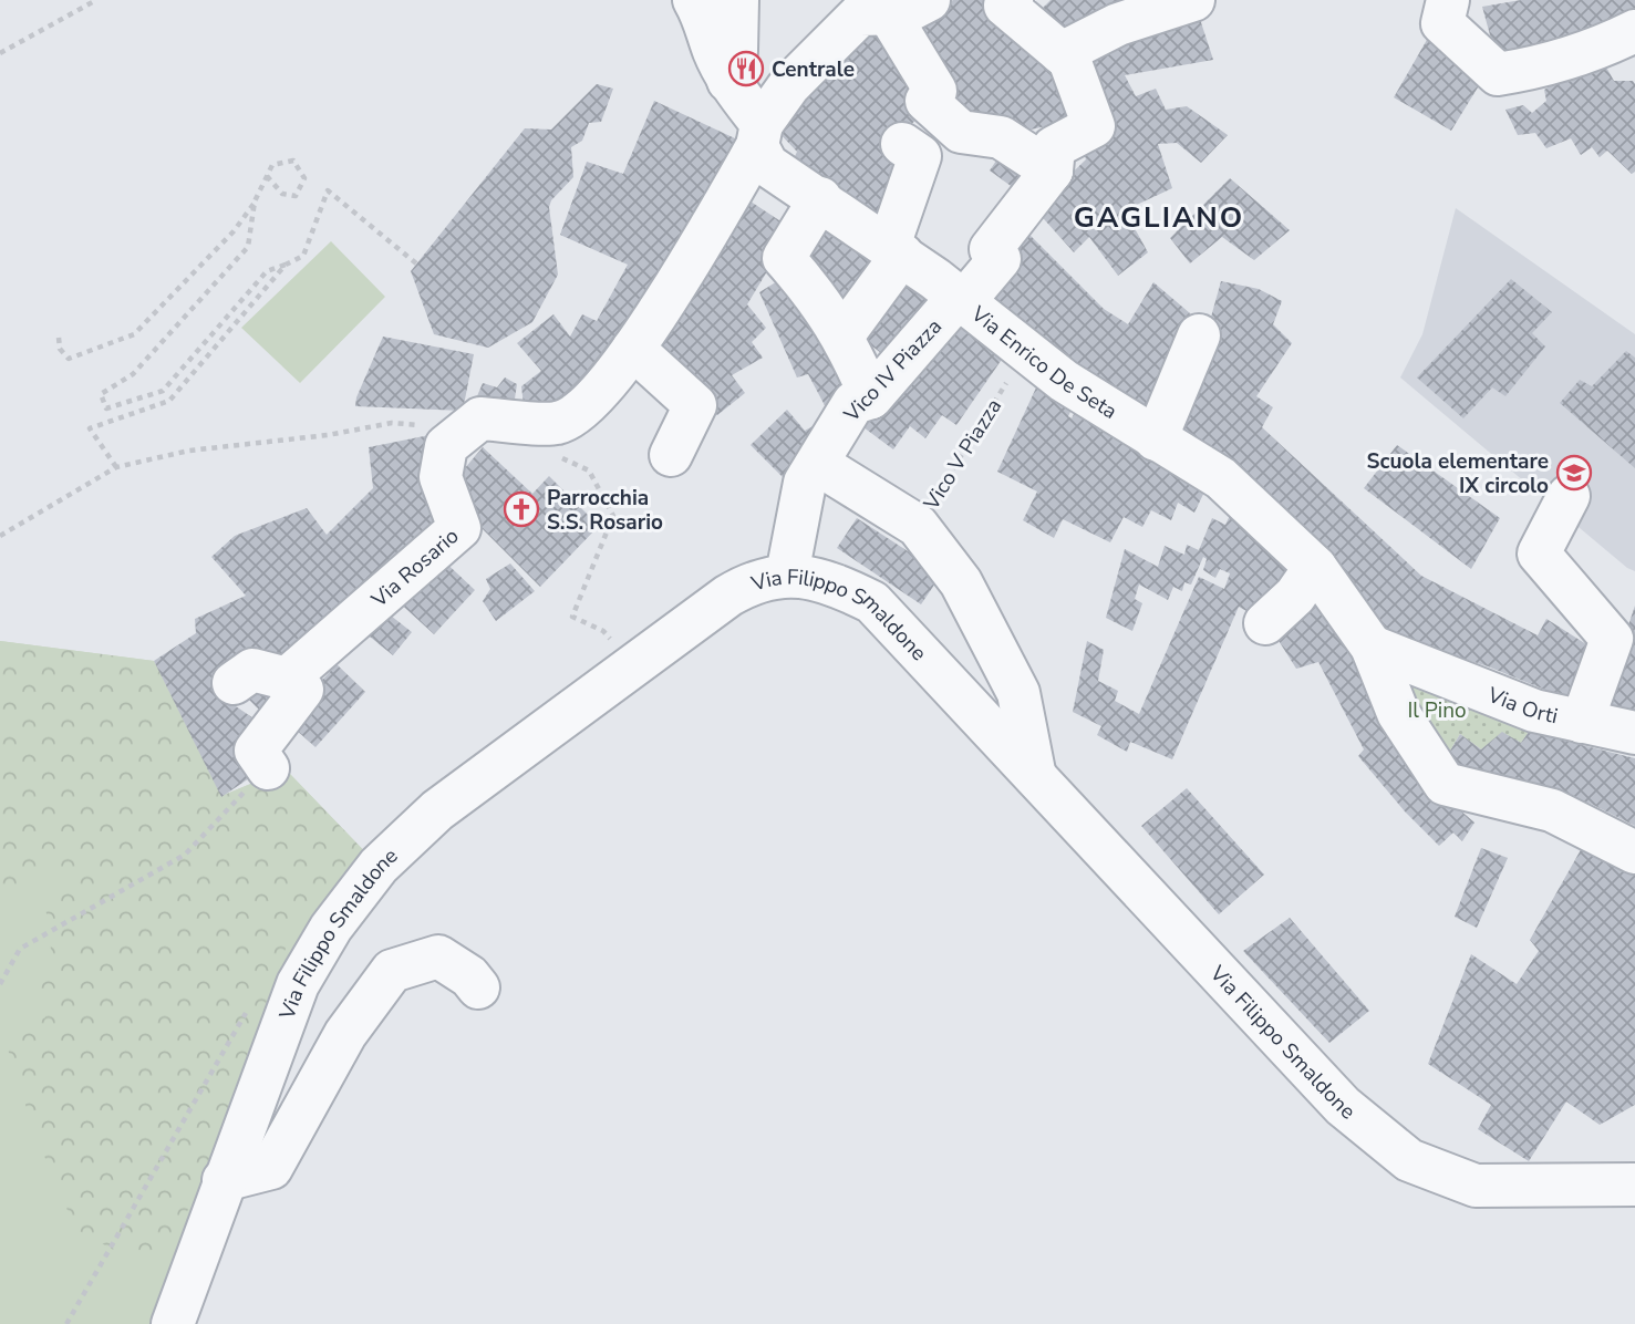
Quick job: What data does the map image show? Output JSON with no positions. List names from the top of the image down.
{
  "streets": {
    "street": [
      "Via Enrico De Seta",
      "Vico IV Piazza",
      "Via Rosario",
      "Via Filippo Smaldone",
      "Via Orti"
    ],
    "path": ["Vico V Piazza"]
  },
  "crossings": [
    ["Via Enrico De Seta", "Vico IV Piazza"],
    ["Via Enrico De Seta", "Via Orti"],
    ["Vico IV Piazza", "Via Filippo Smaldone"]
  ],
  "districts": ["GAGLIANO"],
  "parks": ["Il Pino"],
  "places": {
    "restaurant": ["Centrale"],
    "school or university": ["Scuola elementare IX circolo"],
    "church": ["Parrocchia S.S. Rosario"]
  }
}
